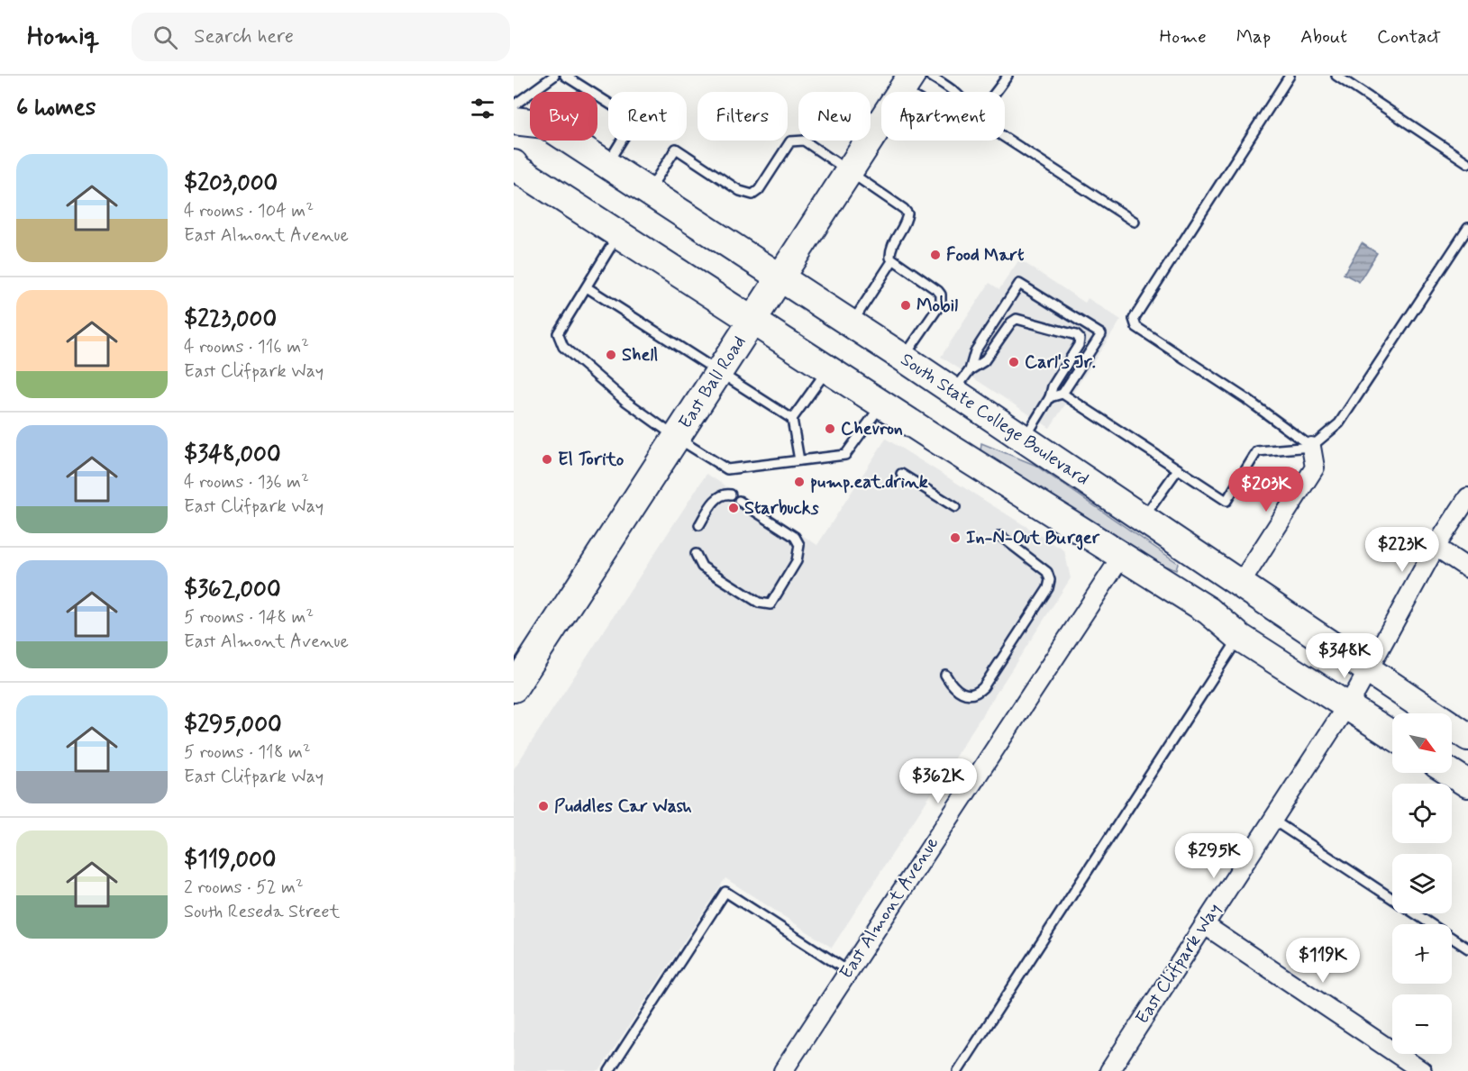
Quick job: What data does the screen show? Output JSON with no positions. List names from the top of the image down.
{
  "streets": {
    "main road": ["East Ball Road", "South State College Boulevard"],
    "street": ["East Almont Avenue", "East Clifpark Way"]
  },
  "crossings": [
    ["East Ball Road", "South State College Boulevard"],
    ["South State College Boulevard", "East Clifpark Way"]
  ],
  "places": [
    "Food Mart",
    "Mobil",
    "Shell",
    "Carl's Jr.",
    "Chevron",
    "El Torito",
    "pump.eat.drink",
    "Starbucks",
    "In-N-Out Burger",
    "Puddles Car Wash"
  ],
  "north": "bottom right",
  "page": {
    "header": "Homiq",
    "search": "Search here",
    "nav": [
      "Home",
      "Map",
      "About",
      "Contact"
    ],
    "heading": "6 homes",
    "chip": [
      "Buy",
      "Rent",
      "Filters",
      "New",
      "Apartment"
    ],
    "list": [
      {
        "name": "$203,000",
        "note": "4 rooms · 104 m² · East Almont Avenue"
      },
      {
        "name": "$223,000",
        "note": "4 rooms · 116 m² · East Clifpark Way"
      },
      {
        "name": "$348,000",
        "note": "4 rooms · 136 m² · East Clifpark Way"
      },
      {
        "name": "$362,000",
        "note": "5 rooms · 148 m² · East Almont Avenue"
      },
      {
        "name": "$295,000",
        "note": "5 rooms · 118 m² · East Clifpark Way"
      },
      {
        "name": "$119,000",
        "note": "2 rooms · 52 m² · South Reseda Street"
      }
    ],
    "price": [
      "$203K",
      "$223K",
      "$348K",
      "$362K",
      "$295K",
      "$119K"
    ],
    "map_buttons": ["+", "−"]
  }
}
